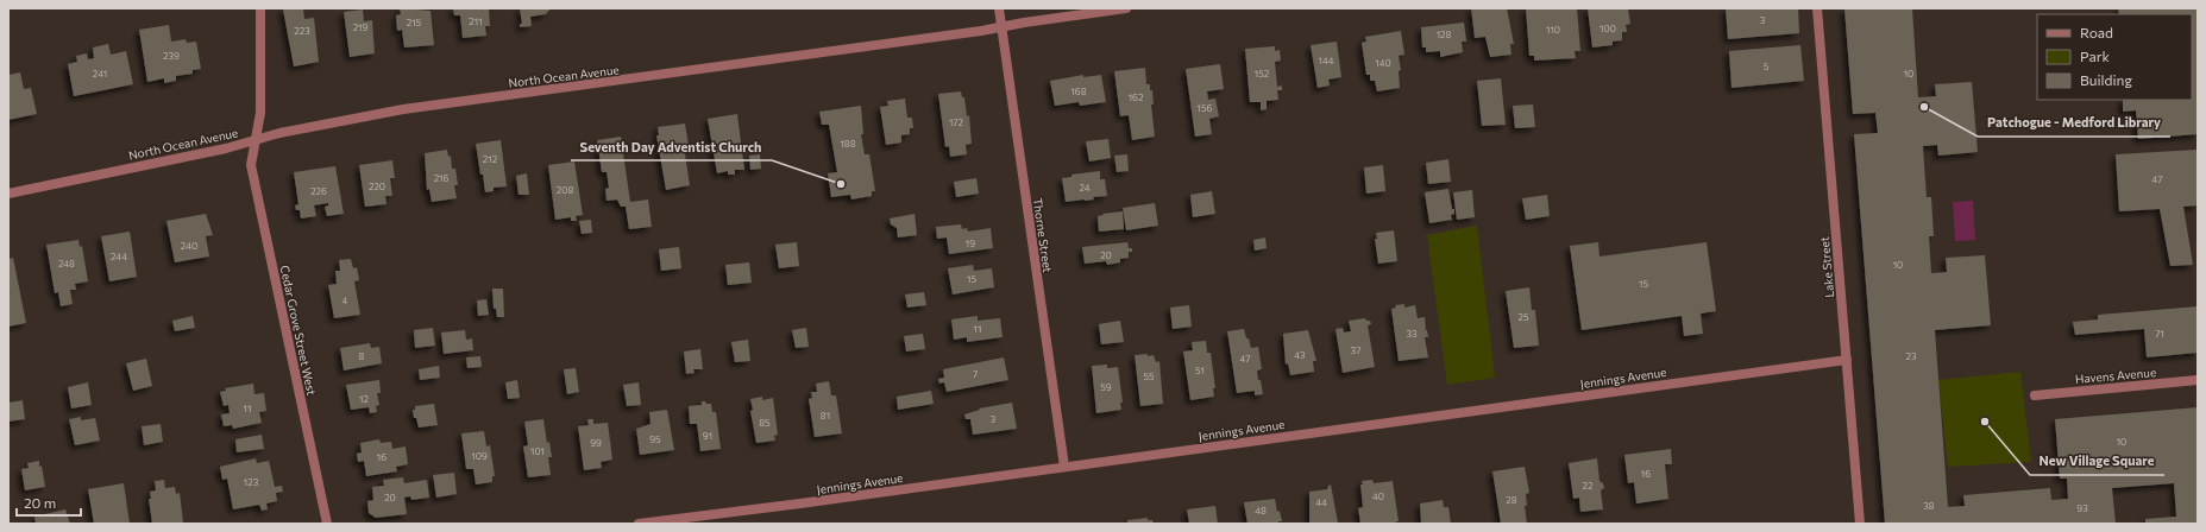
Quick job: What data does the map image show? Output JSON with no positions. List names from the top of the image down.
{
  "streets": {
    "street": [
      "North Ocean Avenue",
      "Thorne Street",
      "Lake Street",
      "Cedar Grove Street West",
      "Havens Avenue",
      "Jennings Avenue"
    ]
  },
  "crossings": [
    ["North Ocean Avenue", "Thorne Street"],
    ["North Ocean Avenue", "Cedar Grove Street West"],
    ["Thorne Street", "Jennings Avenue"],
    ["Lake Street", "Jennings Avenue"]
  ],
  "places": ["Patchogue - Medford Library", "Seventh Day Adventist Church", "New Village Square"],
  "house_numbers": [
    "3",
    "211",
    "215",
    "219",
    "100",
    "110",
    "223",
    "128",
    "239",
    "144",
    "140",
    "5",
    "241",
    "152",
    "10",
    "168",
    "162",
    "156",
    "172",
    "188",
    "212",
    "216",
    "47",
    "220",
    "24",
    "208",
    "226",
    "19",
    "240",
    "20",
    "244",
    "248",
    "10",
    "15",
    "15",
    "4",
    "25",
    "11",
    "33",
    "71",
    "37",
    "43",
    "8",
    "23",
    "47",
    "51",
    "7",
    "55",
    "59",
    "12",
    "11",
    "81",
    "3",
    "85",
    "91",
    "95",
    "10",
    "99",
    "101",
    "109",
    "16",
    "16",
    "123",
    "22",
    "40",
    "20",
    "28",
    "44",
    "38",
    "93",
    "48"
  ],
  "legend": ["Road", "Park", "Building"],
  "scale_bar": "20 m"
}
